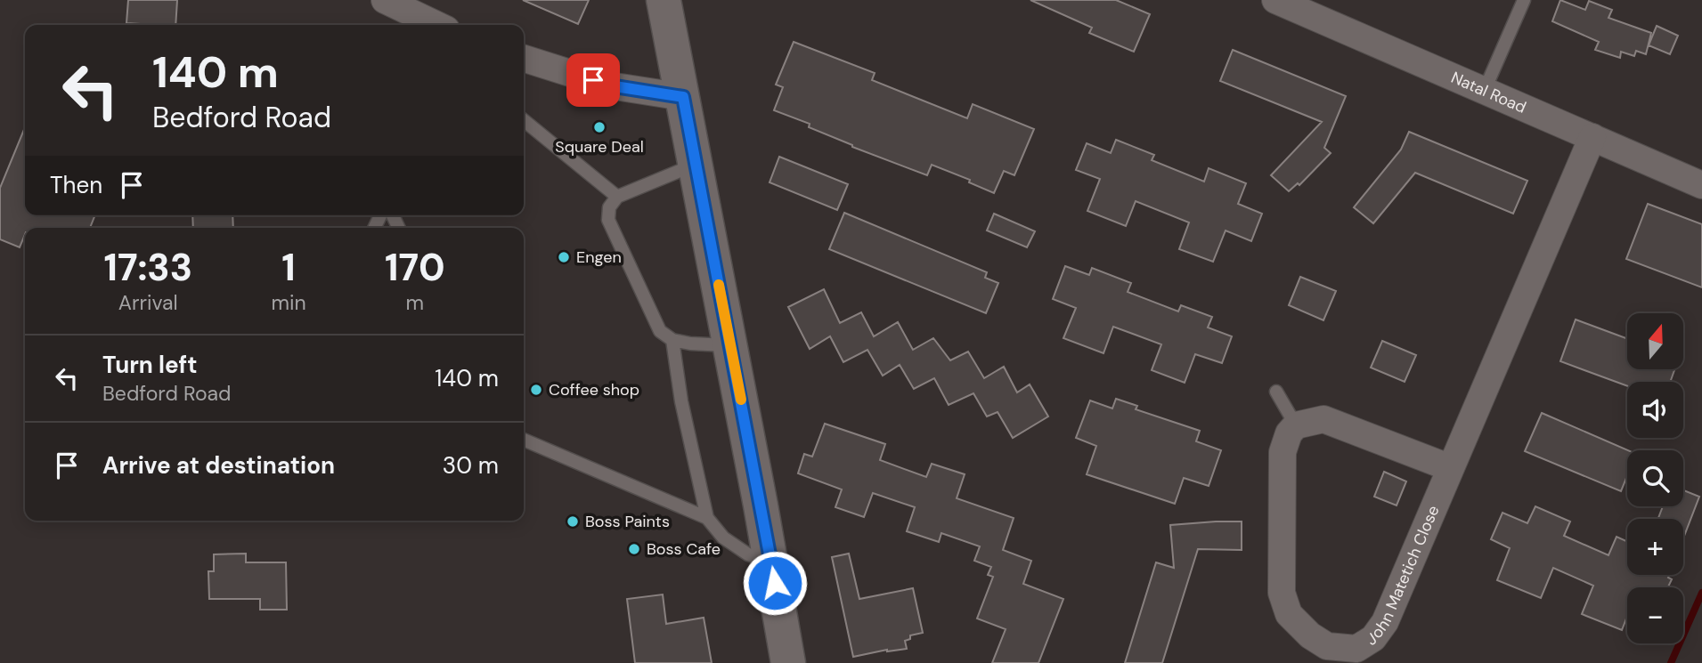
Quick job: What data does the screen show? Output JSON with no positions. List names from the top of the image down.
{
  "streets": {
    "street": ["Natal Road", "John Matetich Close"]
  },
  "crossings": [
    ["Natal Road", "John Matetich Close"]
  ],
  "places": [
    "Square Deal",
    "Engen",
    "Coffee shop",
    "Boss Paints",
    "Boss Cafe"
  ],
  "north": "top",
  "page": {
    "turn": ["140 m", "Bedford Road"],
    "then": "Then",
    "eta": [
      "17:33",
      "Arrival",
      "1",
      "min",
      "170",
      "m"
    ],
    "map_buttons": ["+", "−"],
    "list": [
      {
        "name": "Turn left",
        "note": "Bedford Road",
        "value": "140 m"
      },
      {
        "name": "Arrive at destination",
        "value": "30 m"
      }
    ]
  }
}
